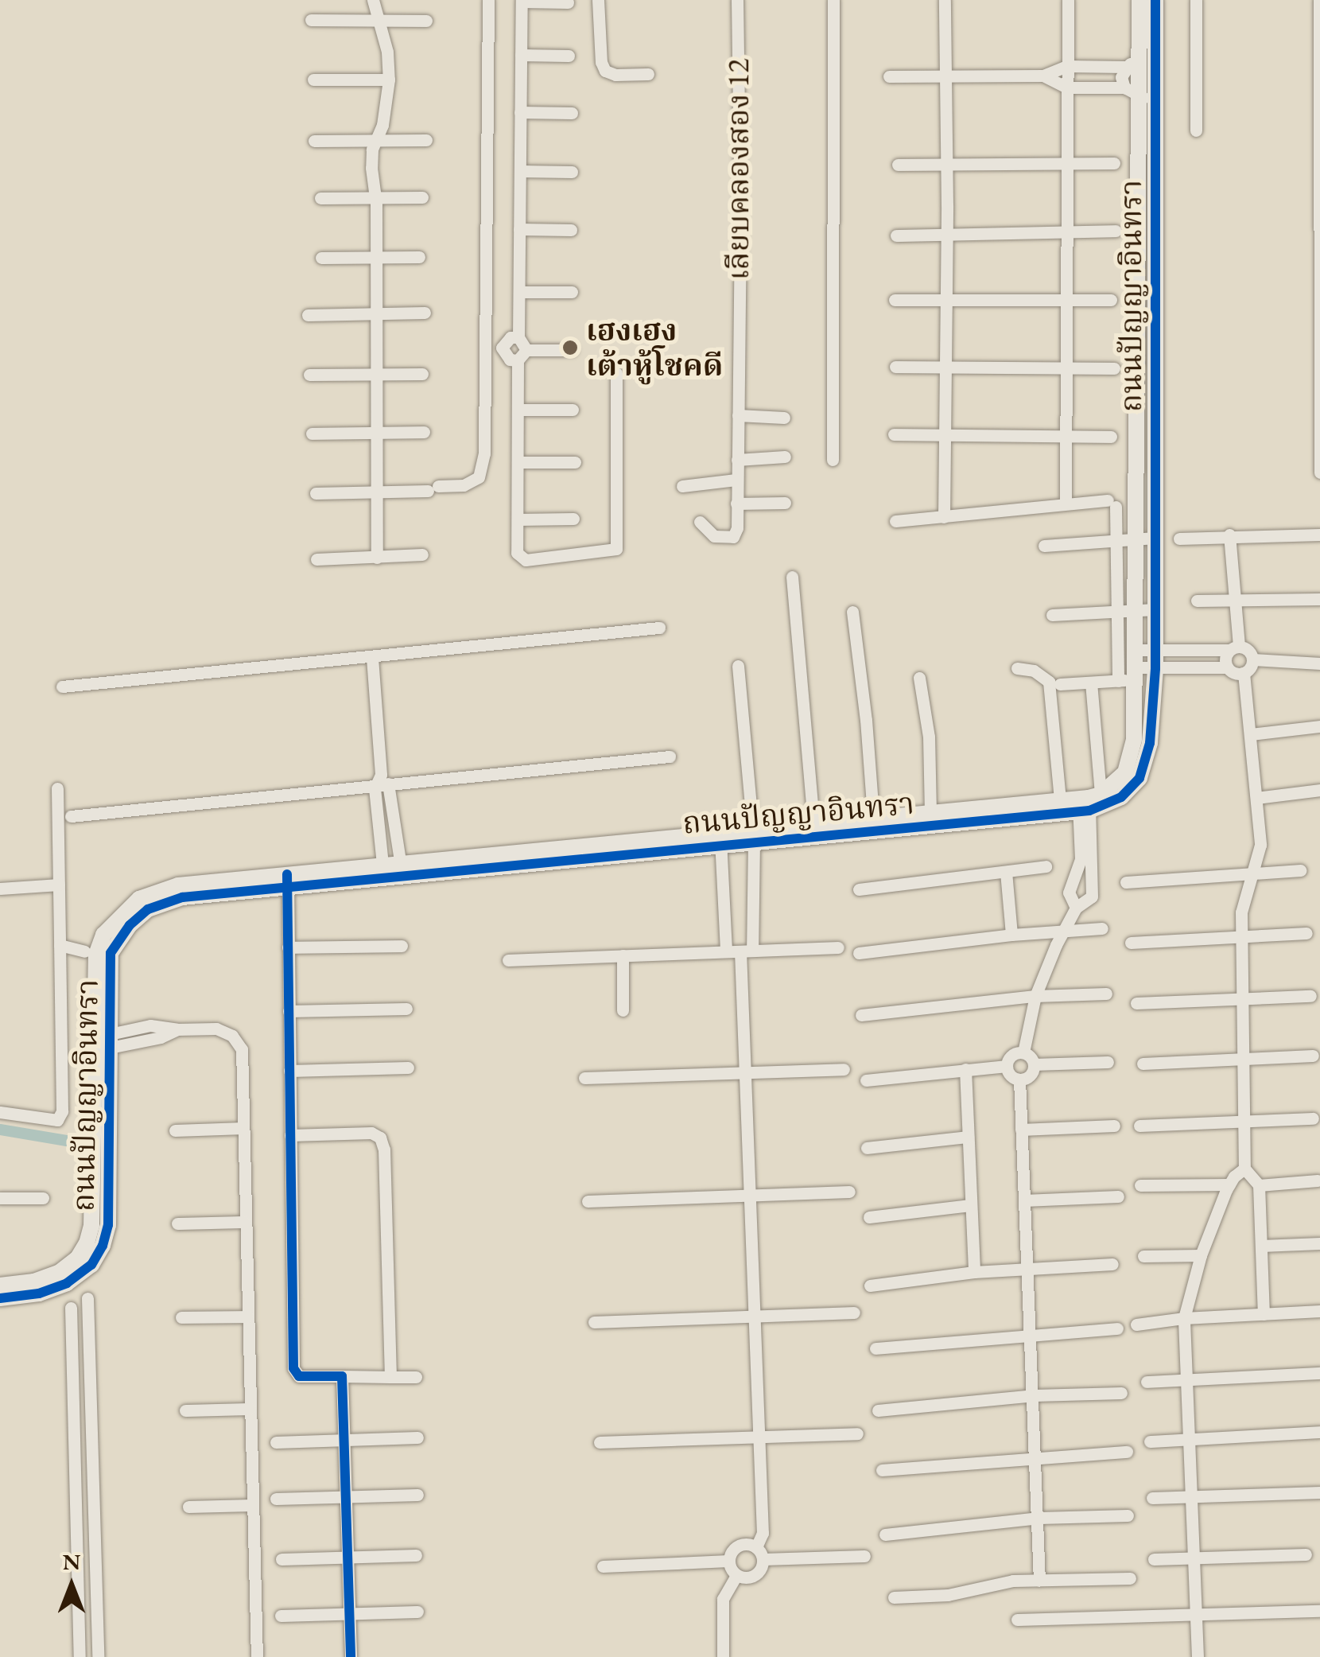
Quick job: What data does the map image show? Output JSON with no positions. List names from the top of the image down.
{
  "streets": {
    "street": ["เลียบคลองสอง 12", "ถนนปัญญาอินทรา"]
  },
  "places": ["เฮงเฮง เต้าหู้โชคดี"],
  "north": "top"
}
